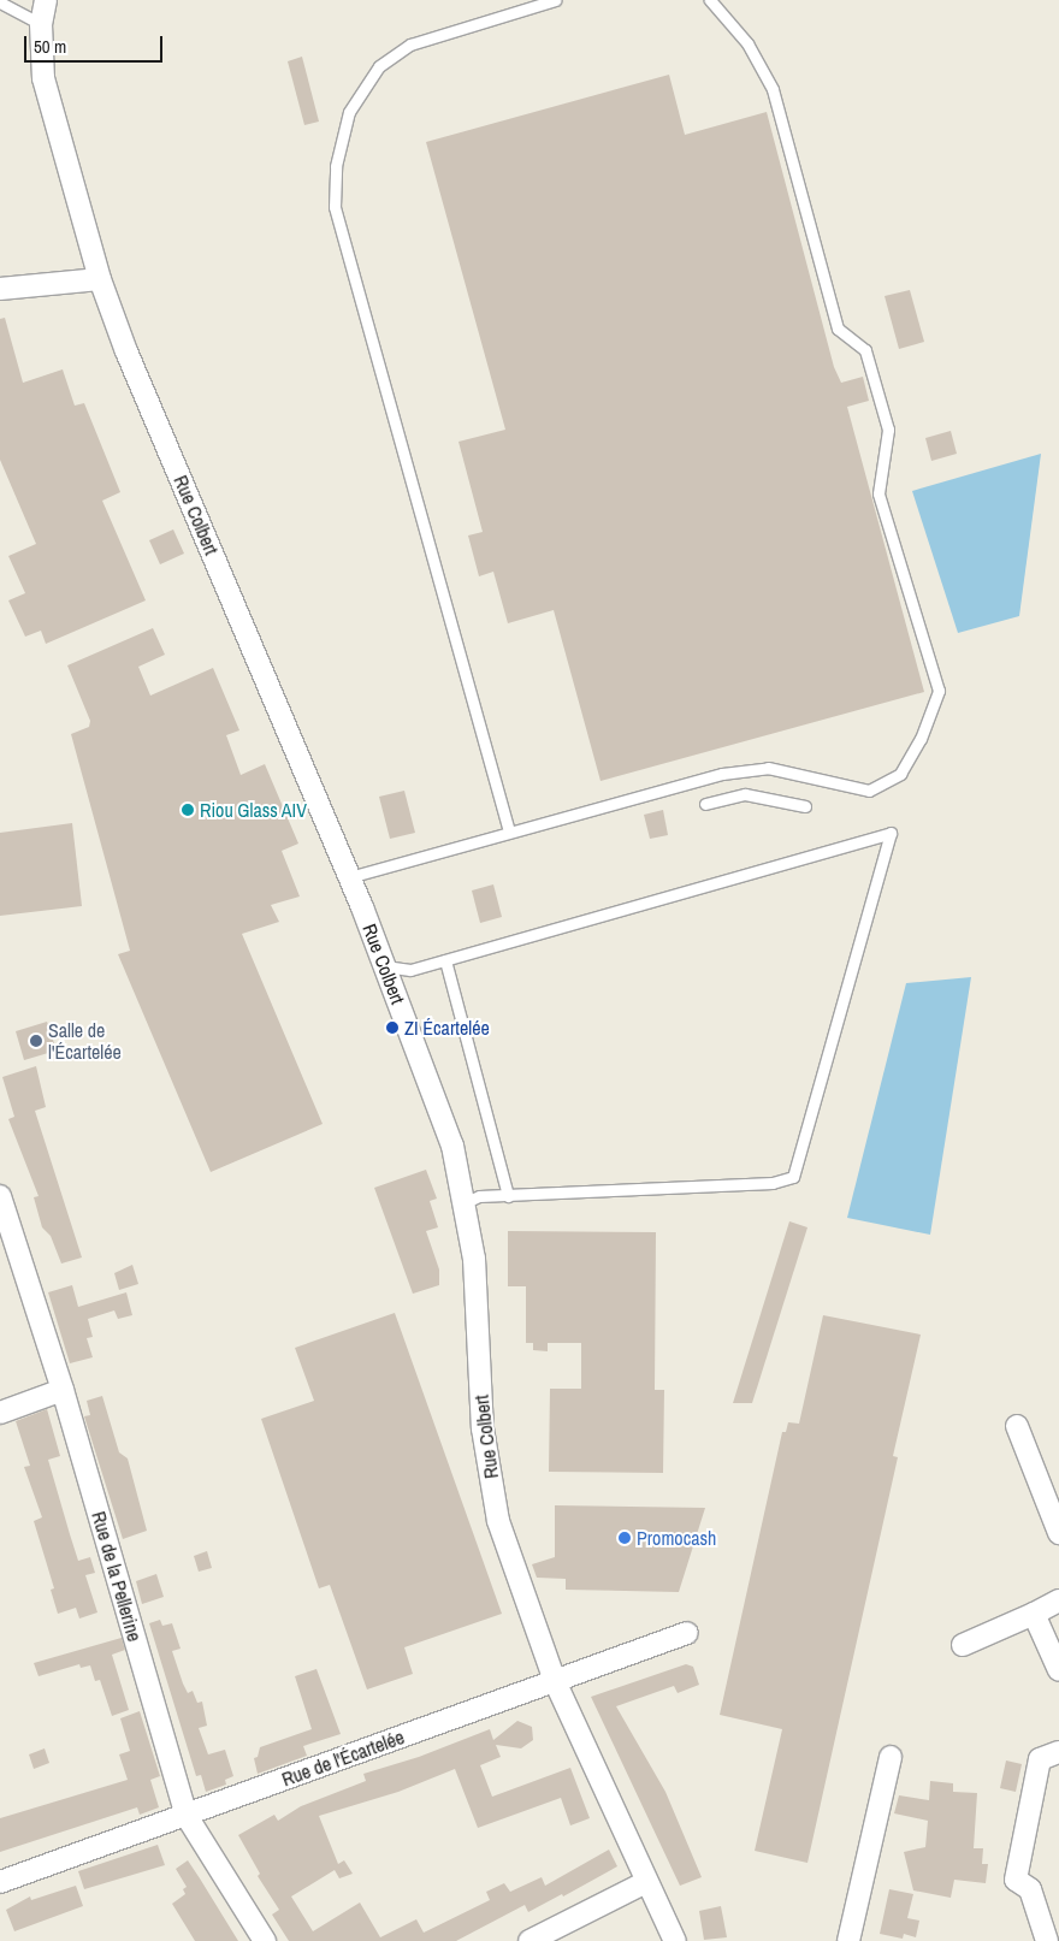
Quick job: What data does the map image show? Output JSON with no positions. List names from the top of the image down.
{
  "streets": {
    "street": ["Rue Colbert", "Rue de la Pellerine", "Rue de l'Écartelée"]
  },
  "crossings": [
    ["Rue Colbert", "Rue de l'Écartelée"],
    ["Rue de la Pellerine", "Rue de l'Écartelée"]
  ],
  "places": [
    "Riou Glass AIV",
    "ZI Écartelée",
    "Salle de l'Écartelée",
    "Promocash"
  ],
  "scale_bar": "50 m"
}
